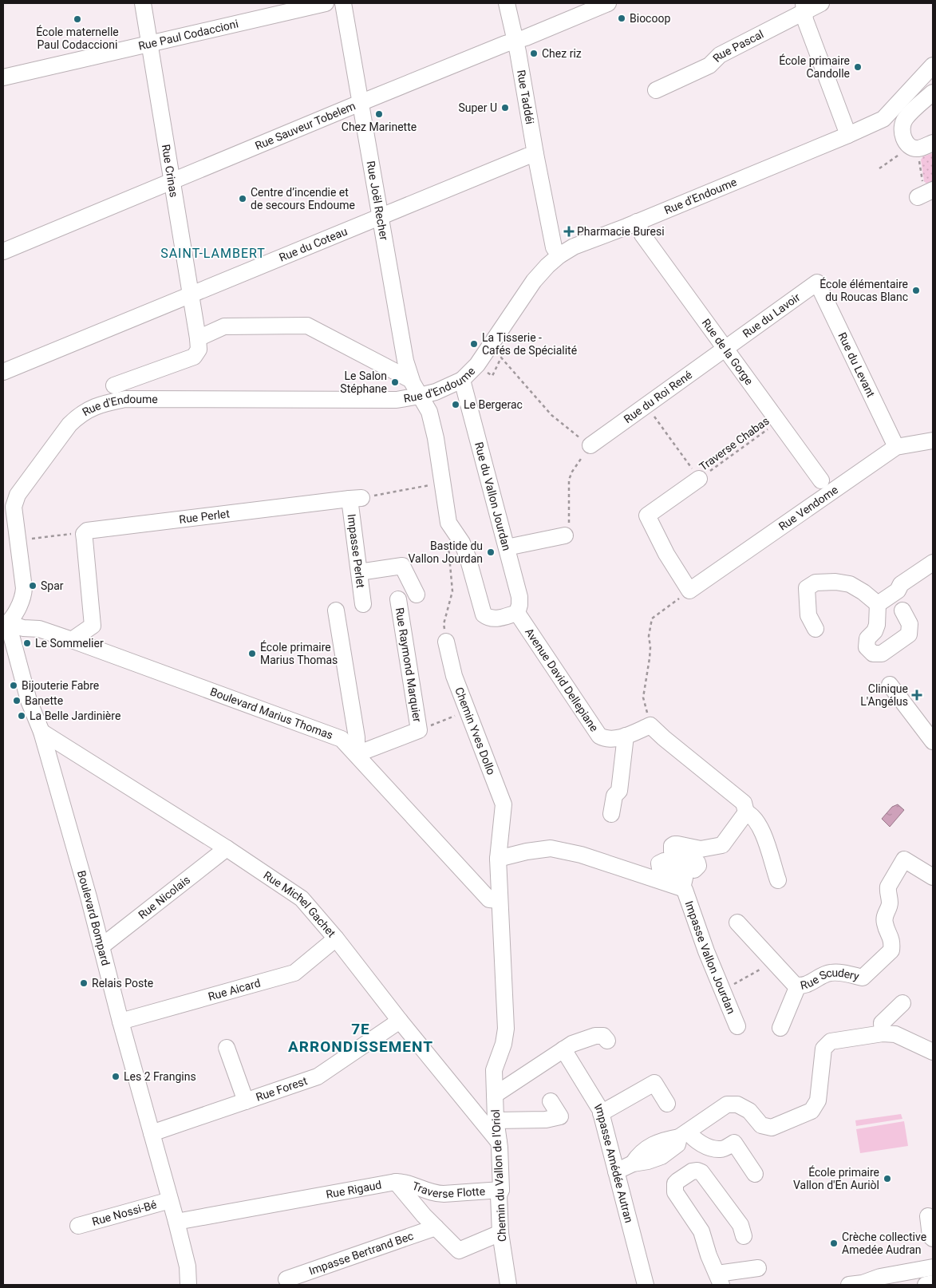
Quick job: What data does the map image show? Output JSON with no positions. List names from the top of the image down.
{
  "streets": {
    "street": [
      "Rue Paul Codaccioni",
      "Rue Pascal",
      "Rue Taddéi",
      "Rue Sauveur Tobelem",
      "Rue Crinas",
      "Rue d'Endoume",
      "Rue Joël Recher",
      "Rue du Coteau",
      "Rue du Lavoir",
      "Rue de la Gorge",
      "Rue du Levant",
      "Rue du Roi René",
      "Rue du Vallon Jourdan",
      "Rue Vendome",
      "Rue Perlet",
      "Impasse Perlet",
      "Rue Raymond Marquier",
      "Avenue David Dellepiane",
      "Boulevard Marius Thomas",
      "Chemin Yves Dollo",
      "Rue Nicolais",
      "Rue Michel Gachet",
      "Boulevard Bompard",
      "Impasse Vallon Jourdan",
      "Rue Scudery",
      "Rue Aicard",
      "Rue Forest",
      "Impasse Amédée Autran",
      "Chemin du Vallon de l'Oriol",
      "Traverse Flotte",
      "Rue Rigaud",
      "Rue Nossi-Bé",
      "Impasse Bertrand Bec"
    ],
    "path": ["Traverse Chabas"]
  },
  "crossings": [
    ["Rue Paul Codaccioni", "Rue Crinas"],
    ["Rue Taddéi", "Rue Sauveur Tobelem"],
    ["Rue Taddéi", "Rue d'Endoume"],
    ["Rue Taddéi", "Rue du Coteau"],
    ["Rue Sauveur Tobelem", "Rue Crinas"],
    ["Rue Sauveur Tobelem", "Rue Joël Recher"],
    ["Rue Crinas", "Rue du Coteau"],
    ["Rue d'Endoume", "Rue Joël Recher"],
    ["Rue d'Endoume", "Rue de la Gorge"],
    ["Rue d'Endoume", "Rue du Vallon Jourdan"],
    ["Rue d'Endoume", "Boulevard Marius Thomas"],
    ["Rue d'Endoume", "Boulevard Bompard"],
    ["Rue Joël Recher", "Rue du Coteau"],
    ["Rue du Lavoir", "Rue de la Gorge"],
    ["Rue du Lavoir", "Rue du Levant"],
    ["Rue du Lavoir", "Rue du Roi René"],
    ["Rue de la Gorge", "Rue du Roi René"],
    ["Rue de la Gorge", "Traverse Chabas"],
    ["Rue du Levant", "Rue Vendome"],
    ["Rue du Vallon Jourdan", "Avenue David Dellepiane"],
    ["Rue Perlet", "Impasse Perlet"],
    ["Rue Perlet", "Boulevard Marius Thomas"],
    ["Boulevard Marius Thomas", "Chemin Yves Dollo"],
    ["Boulevard Marius Thomas", "Boulevard Bompard"],
    ["Boulevard Marius Thomas", "Chemin du Vallon de l'Oriol"],
    ["Chemin Yves Dollo", "Chemin du Vallon de l'Oriol"],
    ["Rue Nicolais", "Rue Michel Gachet"],
    ["Rue Nicolais", "Boulevard Bompard"],
    ["Rue Michel Gachet", "Boulevard Bompard"],
    ["Rue Michel Gachet", "Rue Aicard"],
    ["Rue Michel Gachet", "Rue Forest"],
    ["Rue Michel Gachet", "Chemin du Vallon de l'Oriol"],
    ["Boulevard Bompard", "Rue Aicard"],
    ["Boulevard Bompard", "Rue Forest"],
    ["Boulevard Bompard", "Rue Rigaud"],
    ["Boulevard Bompard", "Rue Nossi-Bé"],
    ["Chemin du Vallon de l'Oriol", "Traverse Flotte"],
    ["Chemin du Vallon de l'Oriol", "Rue Rigaud"],
    ["Traverse Flotte", "Rue Rigaud"],
    ["Rue Rigaud", "Impasse Bertrand Bec"]
  ],
  "districts": ["SAINT-LAMBERT", "7E ARRONDISSEMENT"],
  "places": {
    "other": [
      "Biocoop",
      "École maternelle Paul Codaccioni",
      "Chez riz",
      "École primaire Candolle",
      "Super U",
      "Chez Marinette",
      "Centre d’incendie et de secours Endoume",
      "École élémentaire du Roucas Blanc",
      "La Tisserie - Cafés de Spécialité",
      "Le Salon Stéphane",
      "Le Bergerac",
      "Bastide du Vallon Jourdan",
      "Spar",
      "Le Sommelier",
      "École primaire Marius Thomas",
      "Bijouterie Fabre",
      "Banette",
      "La Belle Jardinière",
      "Relais Poste",
      "Les 2 Frangins",
      "École primaire Vallon d'En Auriòl",
      "Crèche collective Amedée Audran"
    ],
    "health": ["Pharmacie Buresi", "Clinique L'Angélus"]
  }
}
